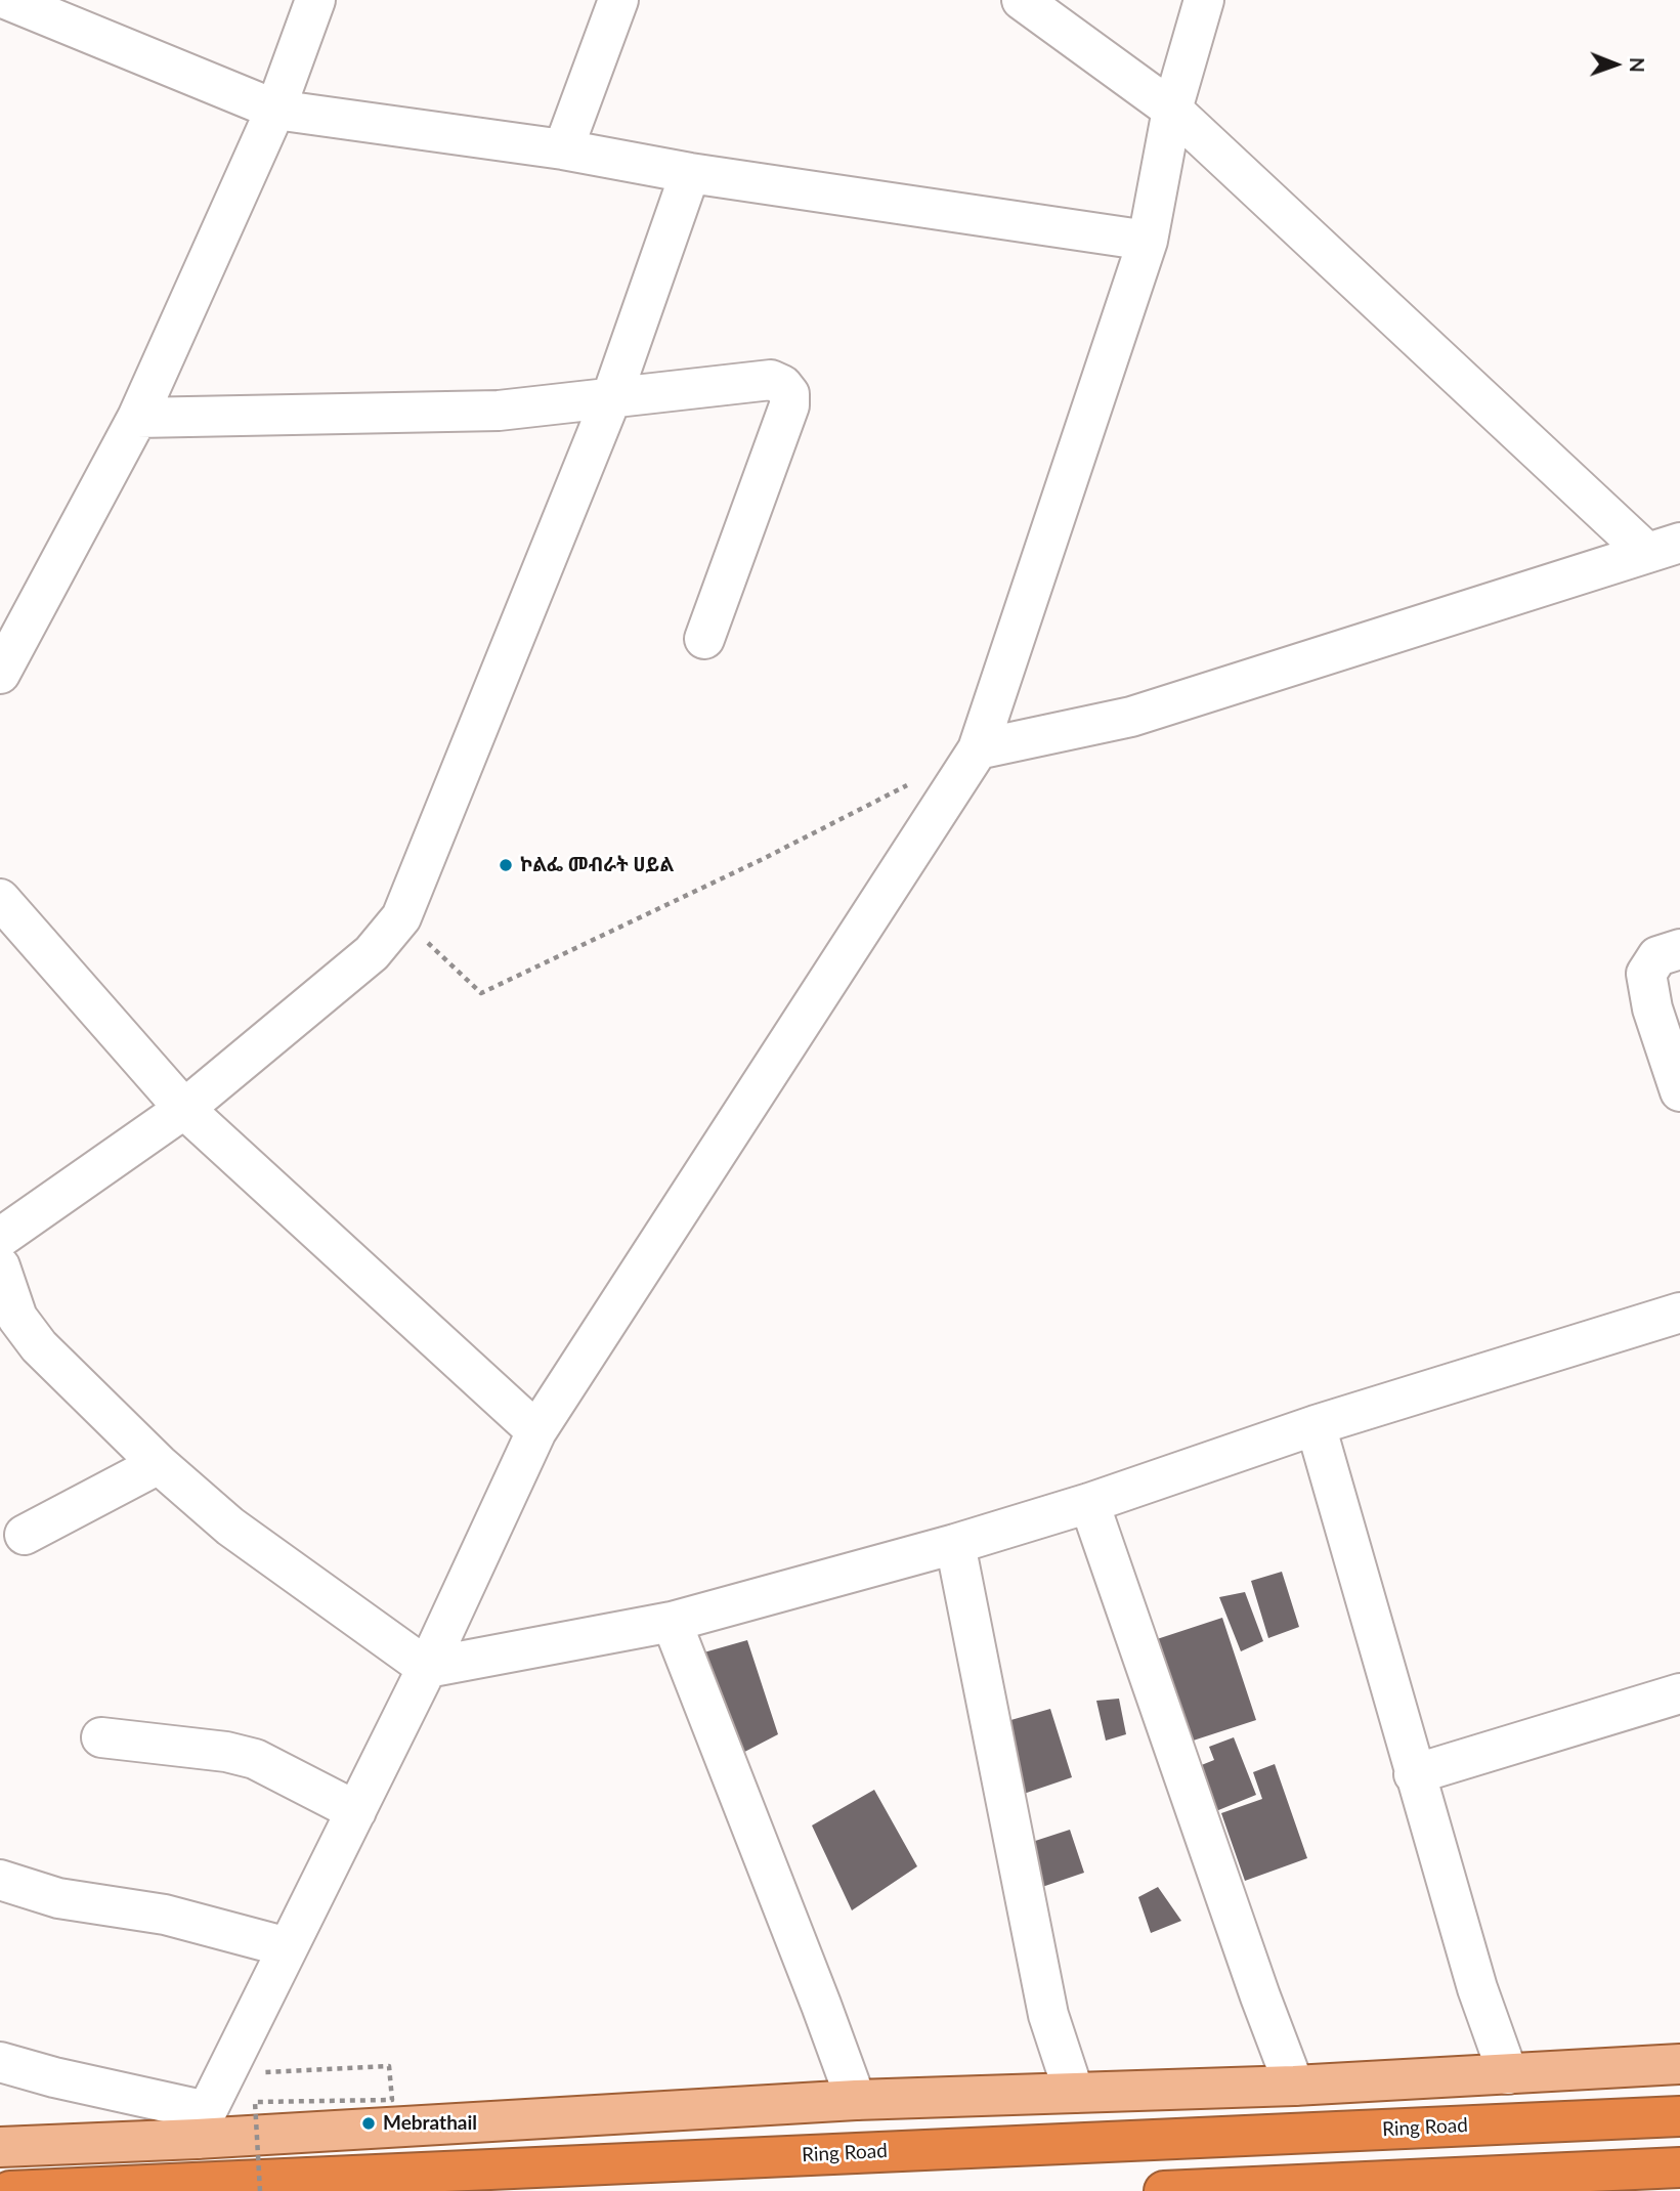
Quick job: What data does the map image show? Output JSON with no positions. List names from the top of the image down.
{
  "streets": {
    "highway": ["Ring Road"]
  },
  "places": ["ኮልፌ መብራት ሀይል", "Mebrathail"],
  "north": "right"
}
